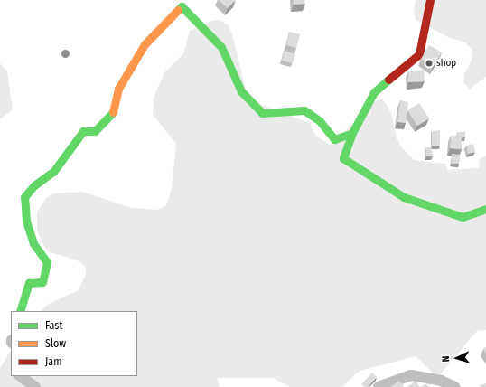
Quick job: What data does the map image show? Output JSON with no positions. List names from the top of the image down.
{
  "places": ["shop"],
  "legend": ["Fast", "Slow", "Jam"],
  "north": "left"
}
